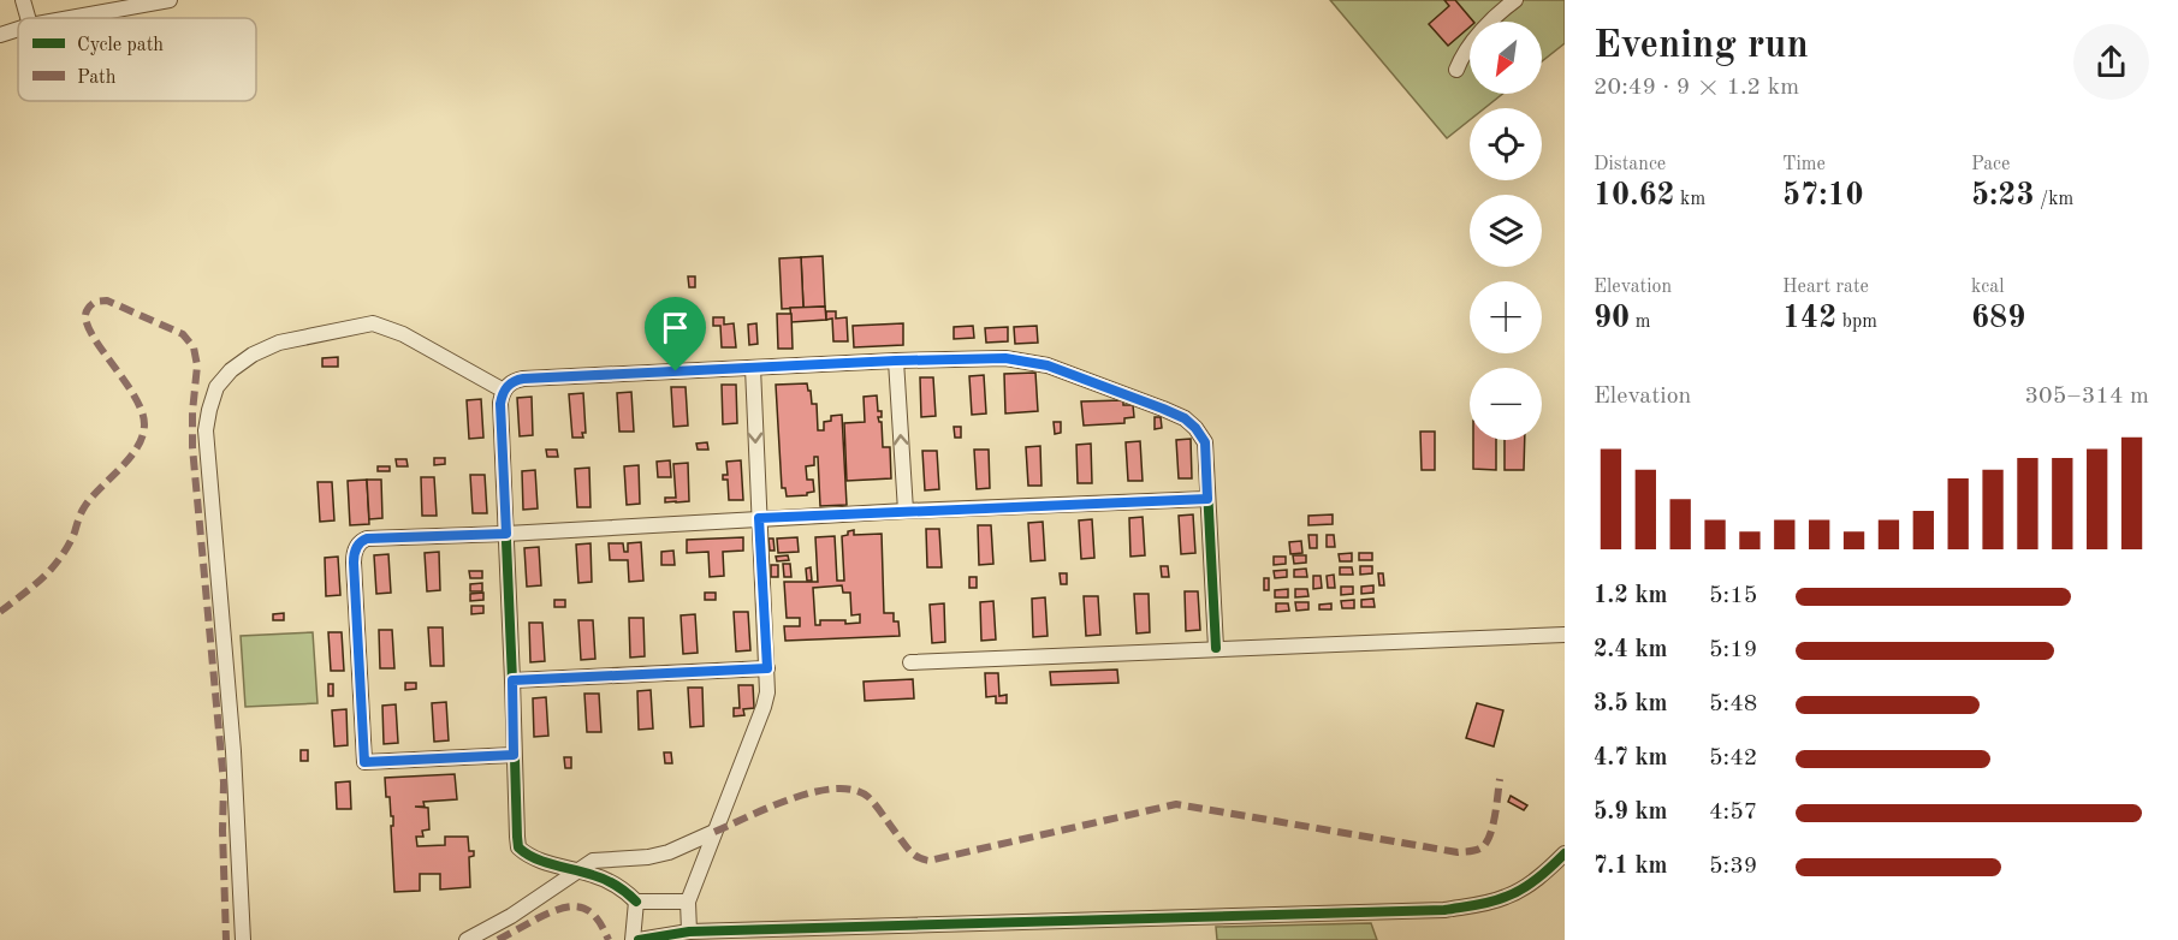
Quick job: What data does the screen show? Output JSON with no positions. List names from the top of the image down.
{
  "legend": ["Cycle path", "Path"],
  "north": "bottom left",
  "page": {
    "heading": ["Evening run", "20:49 · 9 × 1.2 km"],
    "map_buttons": ["+", "−"],
    "stats": [
      ["Distance", "10.62 km"],
      ["Time", "57:10"],
      ["Pace", "5:23 /km"],
      ["Elevation", "90 m"],
      ["Heart rate", "142 bpm"],
      ["kcal", "689"]
    ],
    "chart": ["Elevation", "305–314 m"],
    "list": [
      {
        "name": "1.2 km",
        "note": "5:15"
      },
      {
        "name": "2.4 km",
        "note": "5:19"
      },
      {
        "name": "3.5 km",
        "note": "5:48"
      },
      {
        "name": "4.7 km",
        "note": "5:42"
      },
      {
        "name": "5.9 km",
        "note": "4:57"
      },
      {
        "name": "7.1 km",
        "note": "5:39"
      }
    ]
  }
}
